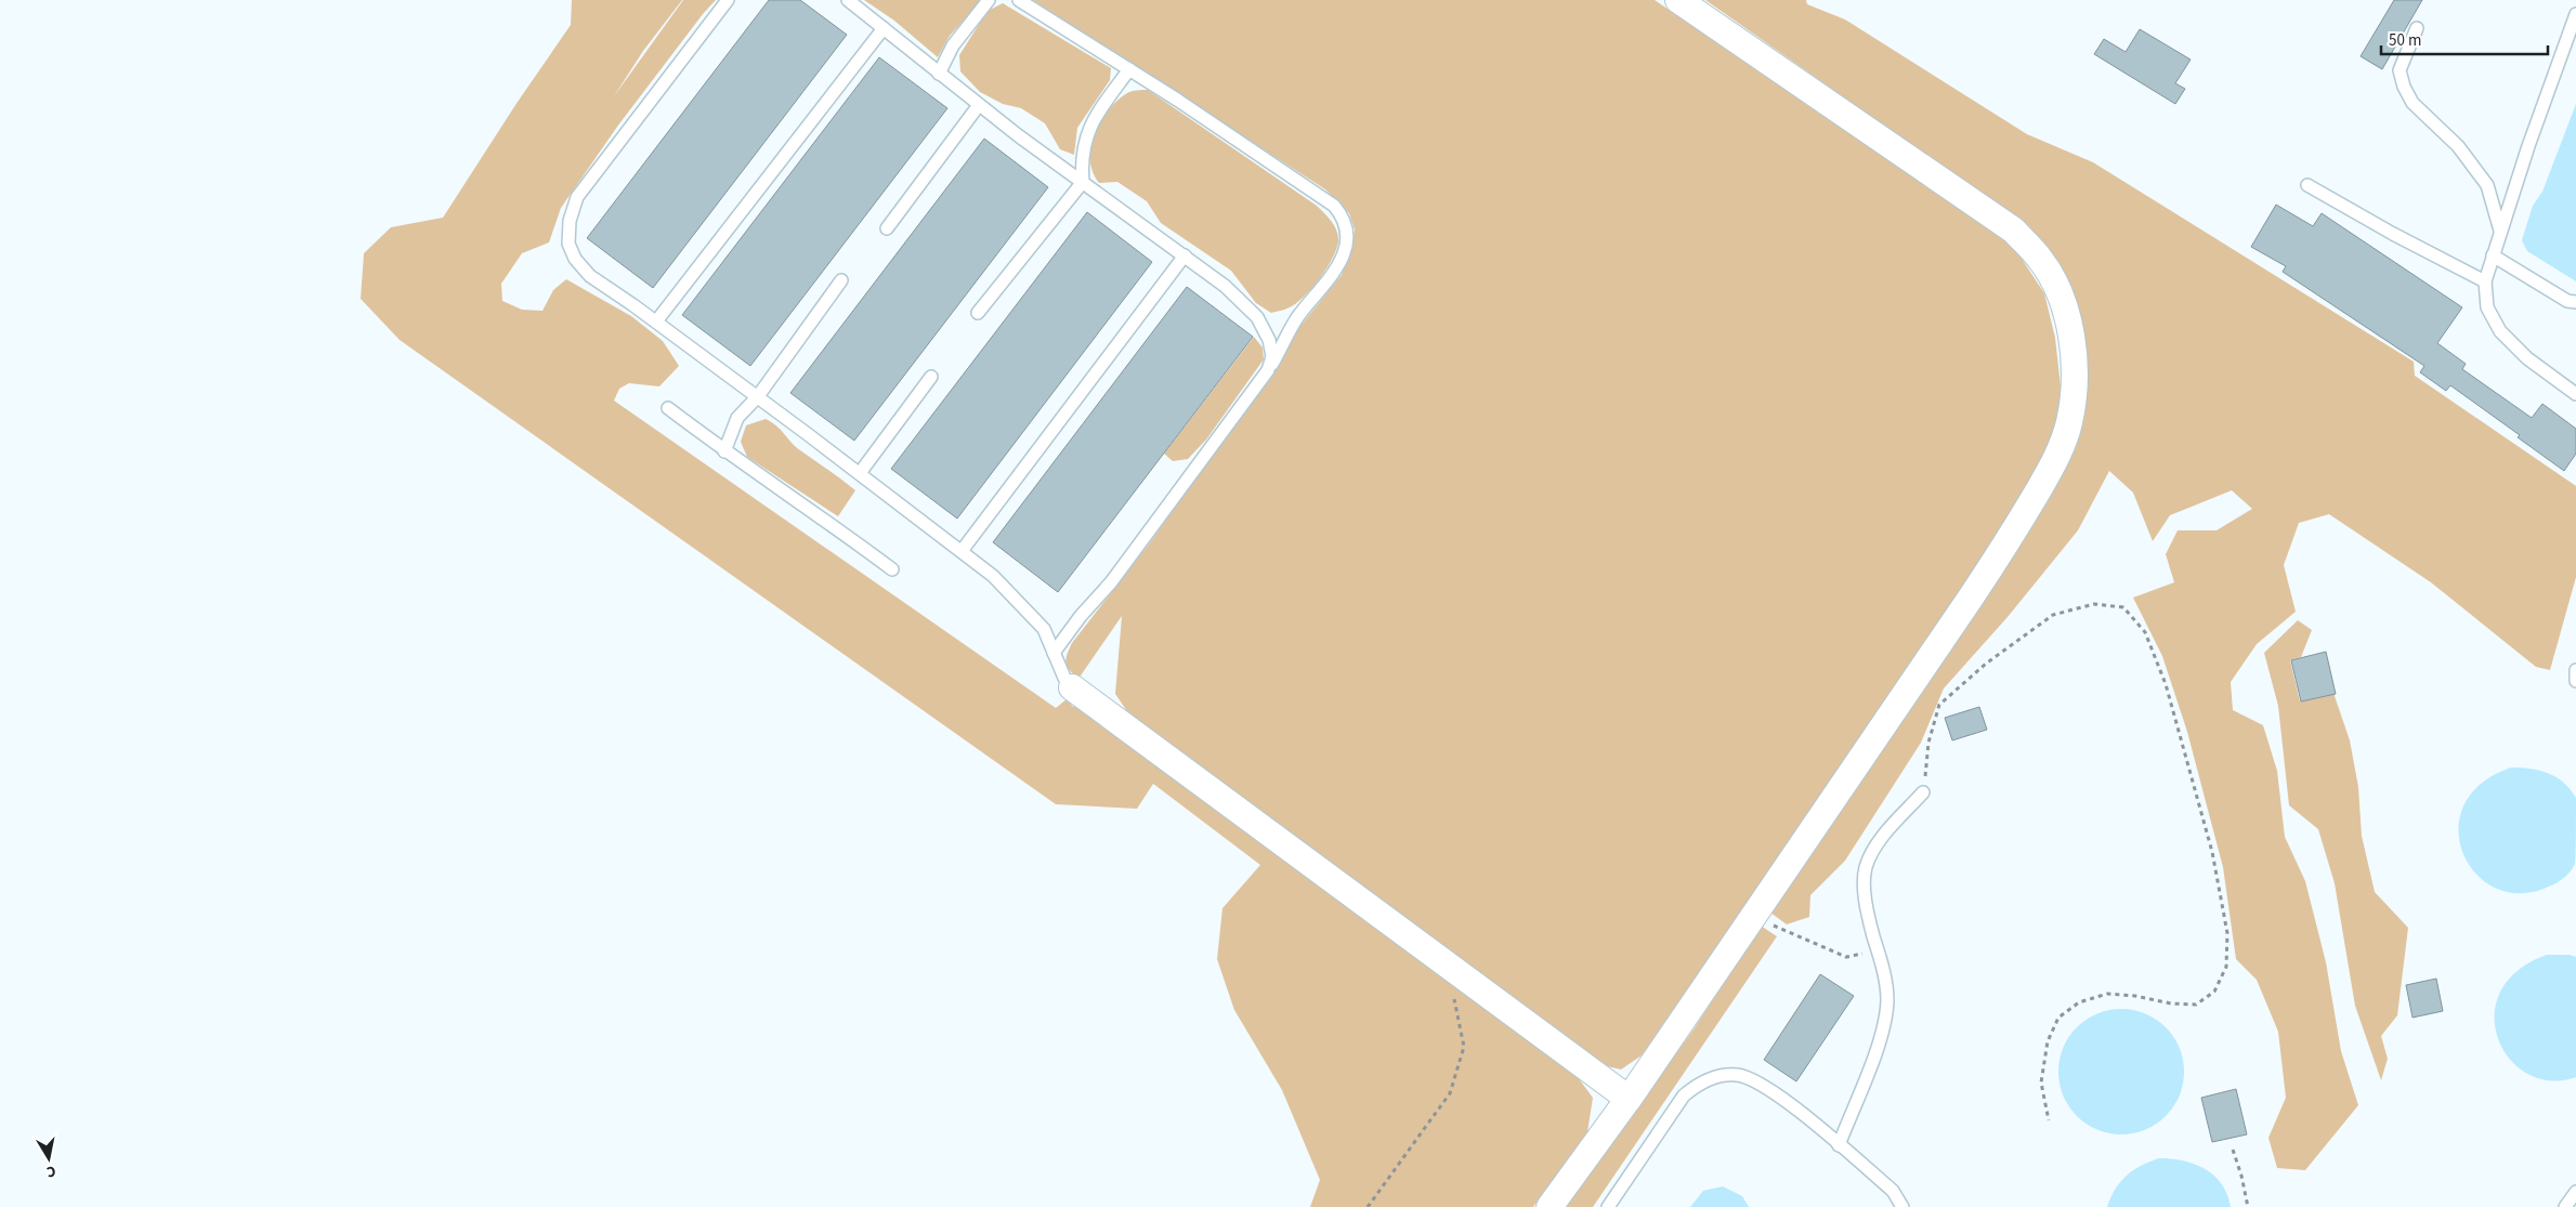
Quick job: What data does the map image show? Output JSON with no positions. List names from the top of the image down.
{
  "scale_bar": "50 m",
  "north": "bottom"
}
